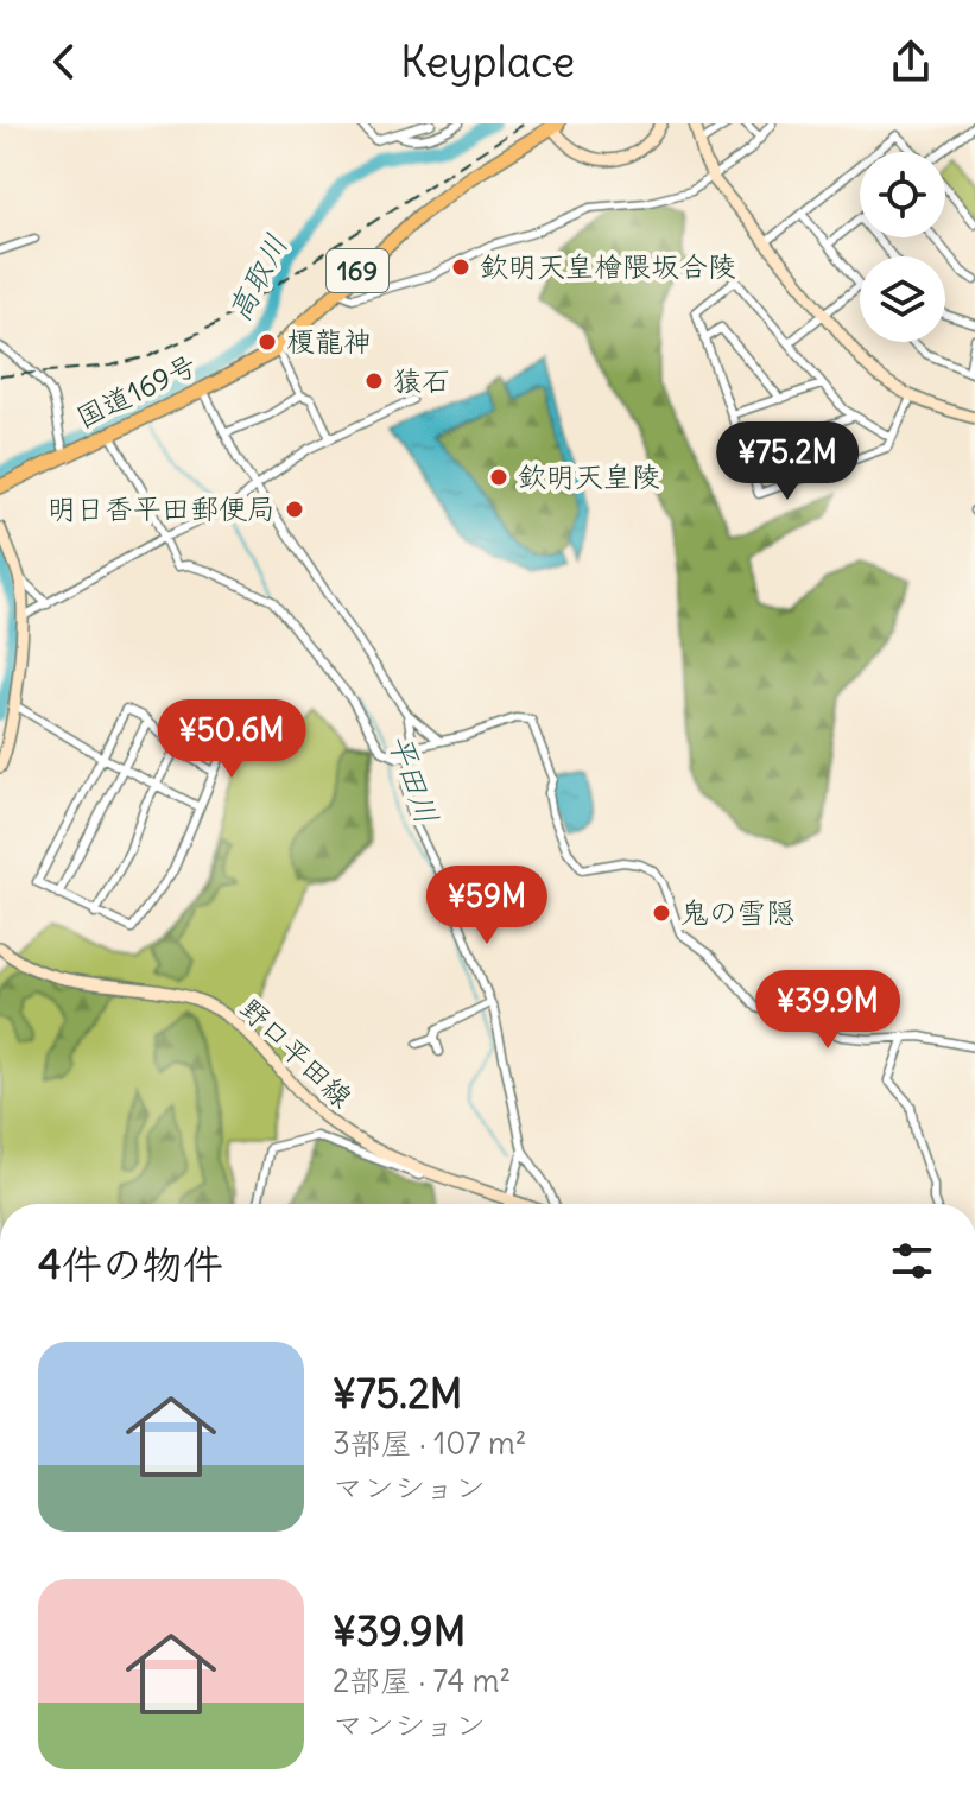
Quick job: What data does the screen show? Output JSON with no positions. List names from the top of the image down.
{
  "streets": {
    "highway": ["169", "国道169号"],
    "main road": ["野口平田線"]
  },
  "water": ["高取川", "平田川"],
  "places": [
    "欽明天皇檜隈坂合陵",
    "榎龍神",
    "猿石",
    "欽明天皇陵",
    "明日香平田郵便局",
    "鬼の雪隠"
  ],
  "page": {
    "header": "Keyplace",
    "price": [
      "¥75.2M",
      "¥50.6M",
      "¥59M",
      "¥39.9M"
    ],
    "heading": "4件の物件",
    "list": [
      {
        "name": "¥75.2M",
        "note": "3部屋 · 107 m² · マンション"
      },
      {
        "name": "¥39.9M",
        "note": "2部屋 · 74 m² · マンション"
      }
    ]
  }
}
